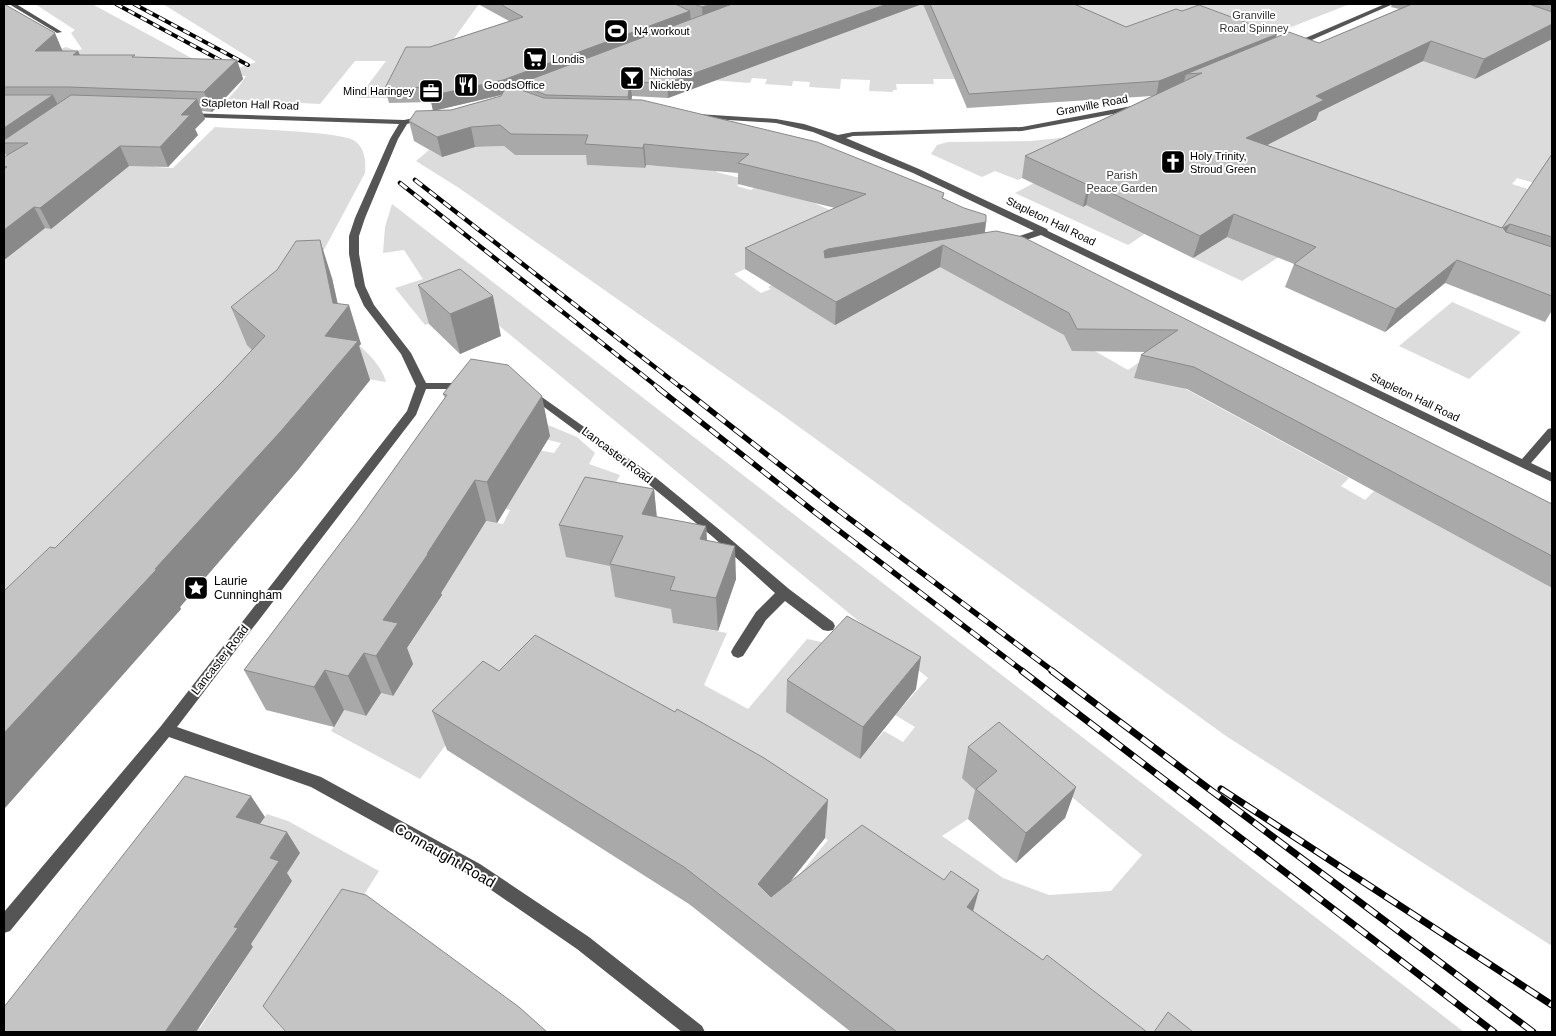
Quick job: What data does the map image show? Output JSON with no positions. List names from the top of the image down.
{
  "streets": {
    "street": [
      "Stapleton Hall Road",
      "Granville Road",
      "Lancaster Road",
      "Connaught Road"
    ]
  },
  "crossings": [
    ["Stapleton Hall Road", "Granville Road"],
    ["Lancaster Road", "Connaught Road"]
  ],
  "parks": ["Granville Road Spinney", "Parish Peace Garden"],
  "places": {
    "sports": ["N4 workout"],
    "supermarket": ["Londis"],
    "bar": ["Nicholas Nickleby"],
    "restaurant": ["GoodsOffice"],
    "office": ["Mind Haringey"],
    "church": ["Holy Trinity, Stroud Green"],
    "place": ["Laurie Cunningham"]
  }
}
